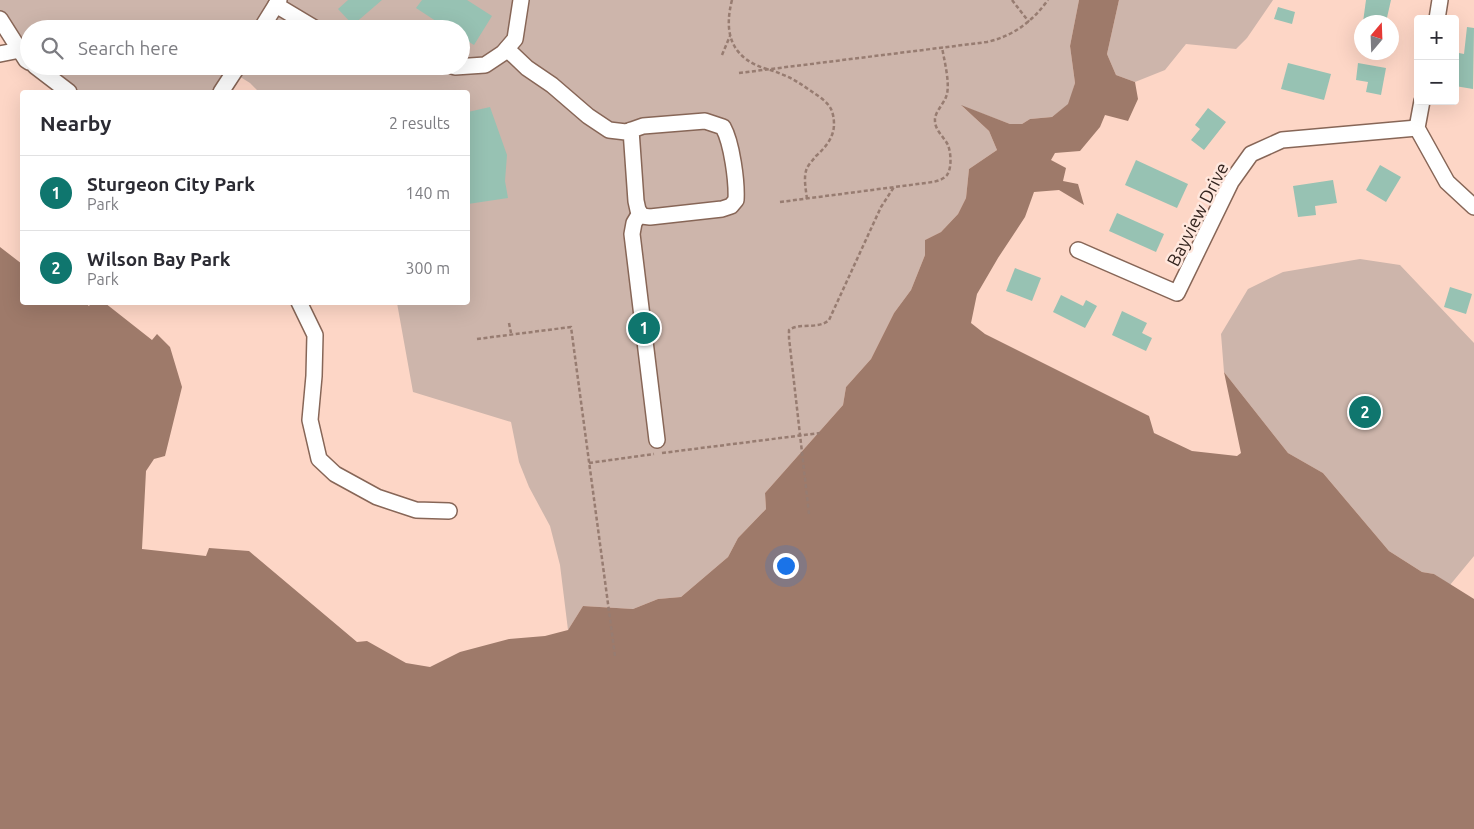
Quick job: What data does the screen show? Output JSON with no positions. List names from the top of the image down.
{
  "streets": {
    "street": ["Bayview Drive"]
  },
  "north": "top",
  "page": {
    "map_buttons": ["+", "−"],
    "search": "Search here",
    "heading": ["Nearby", "2 results"],
    "list": [
      {
        "mark": "1",
        "name": "Sturgeon City Park",
        "note": "Park",
        "value": "140 m"
      },
      {
        "mark": "2",
        "name": "Wilson Bay Park",
        "note": "Park",
        "value": "300 m"
      }
    ],
    "pins": ["1", "2"]
  }
}
